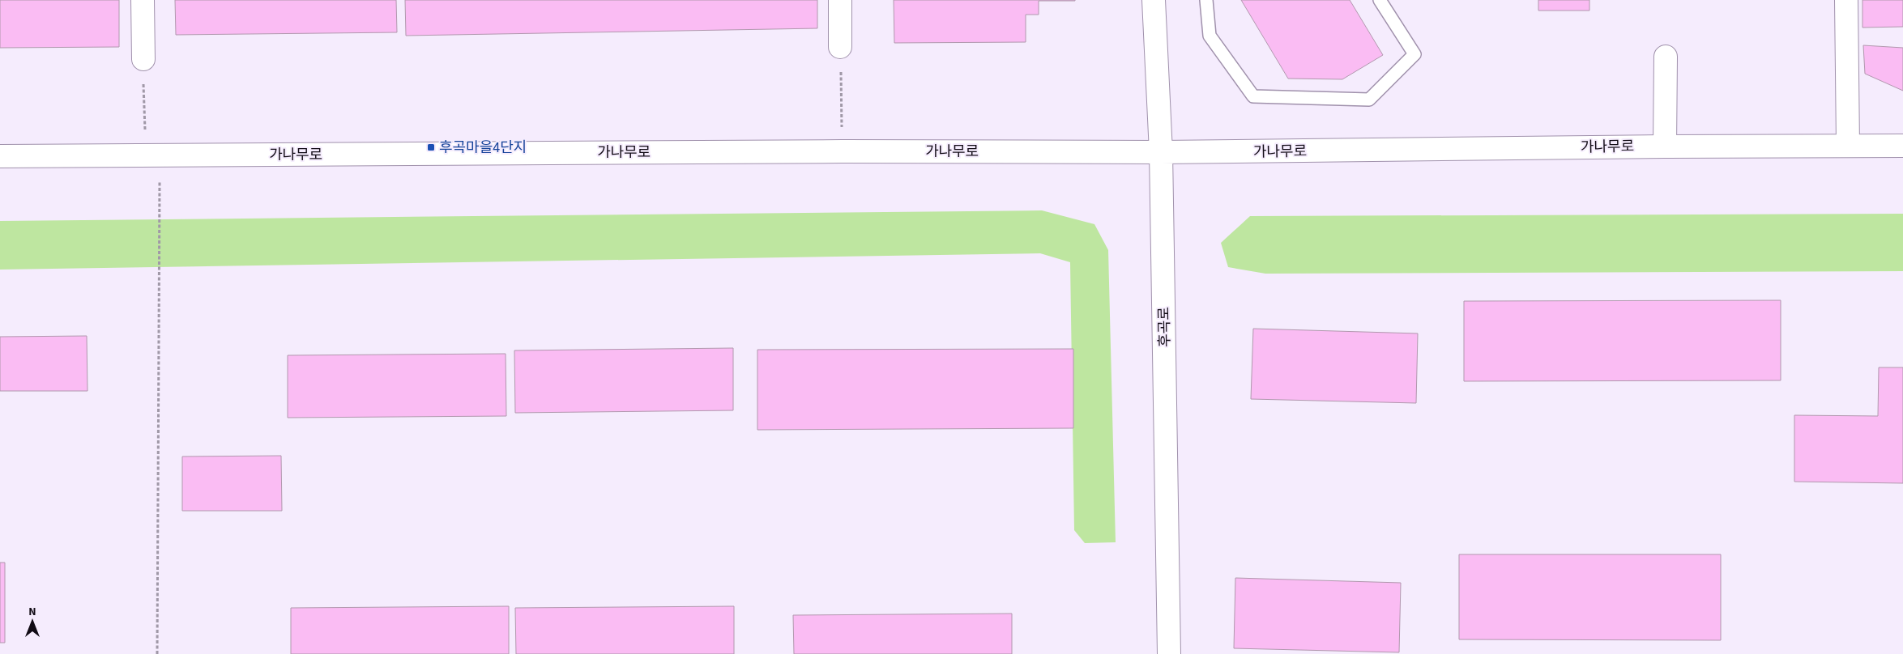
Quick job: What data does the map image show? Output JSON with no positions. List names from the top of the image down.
{
  "streets": {
    "street": ["가나무로", "후곡로"]
  },
  "crossings": [
    ["가나무로", "후곡로"]
  ],
  "places": {
    "transit": ["후곡마을4단지"]
  },
  "north": "top"
}
